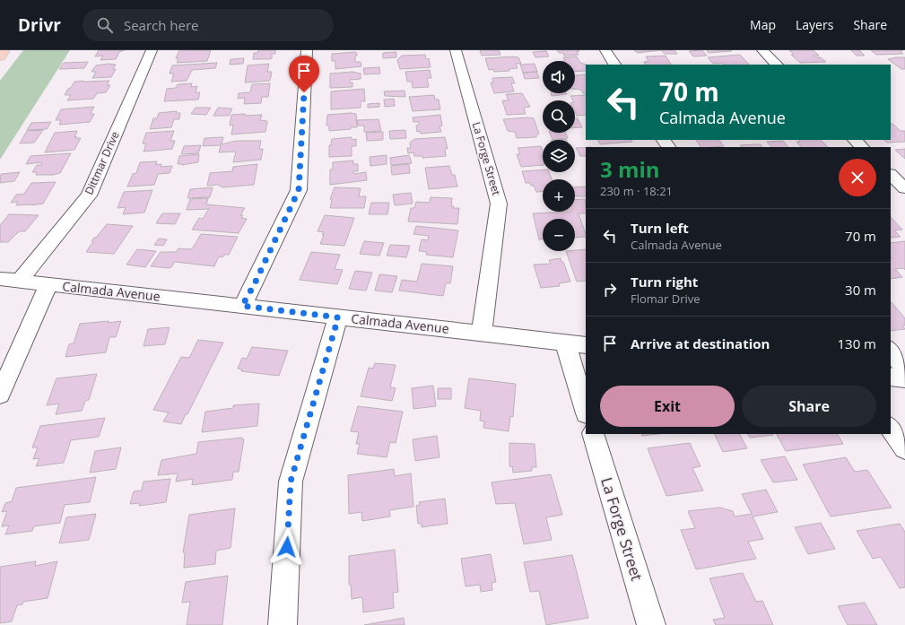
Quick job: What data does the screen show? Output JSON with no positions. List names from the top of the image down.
{
  "streets": {
    "street": ["La Forge Street", "Dittmar Drive", "Calmada Avenue"]
  },
  "crossings": [
    ["La Forge Street", "Calmada Avenue"],
    ["Dittmar Drive", "Calmada Avenue"]
  ],
  "page": {
    "header": "Drivr",
    "search": "Search here",
    "nav": ["Map", "Layers", "Share"],
    "map_buttons": ["+", "−"],
    "turn": ["70 m", "Calmada Avenue"],
    "heading": ["3 min", "230 m · 18:21"],
    "list": [
      {
        "name": "Turn left",
        "note": "Calmada Avenue",
        "value": "70 m"
      },
      {
        "name": "Turn right",
        "note": "Flomar Drive",
        "value": "30 m"
      },
      {
        "name": "Arrive at destination",
        "value": "130 m"
      }
    ],
    "buttons": ["Exit", "Share"]
  }
}
